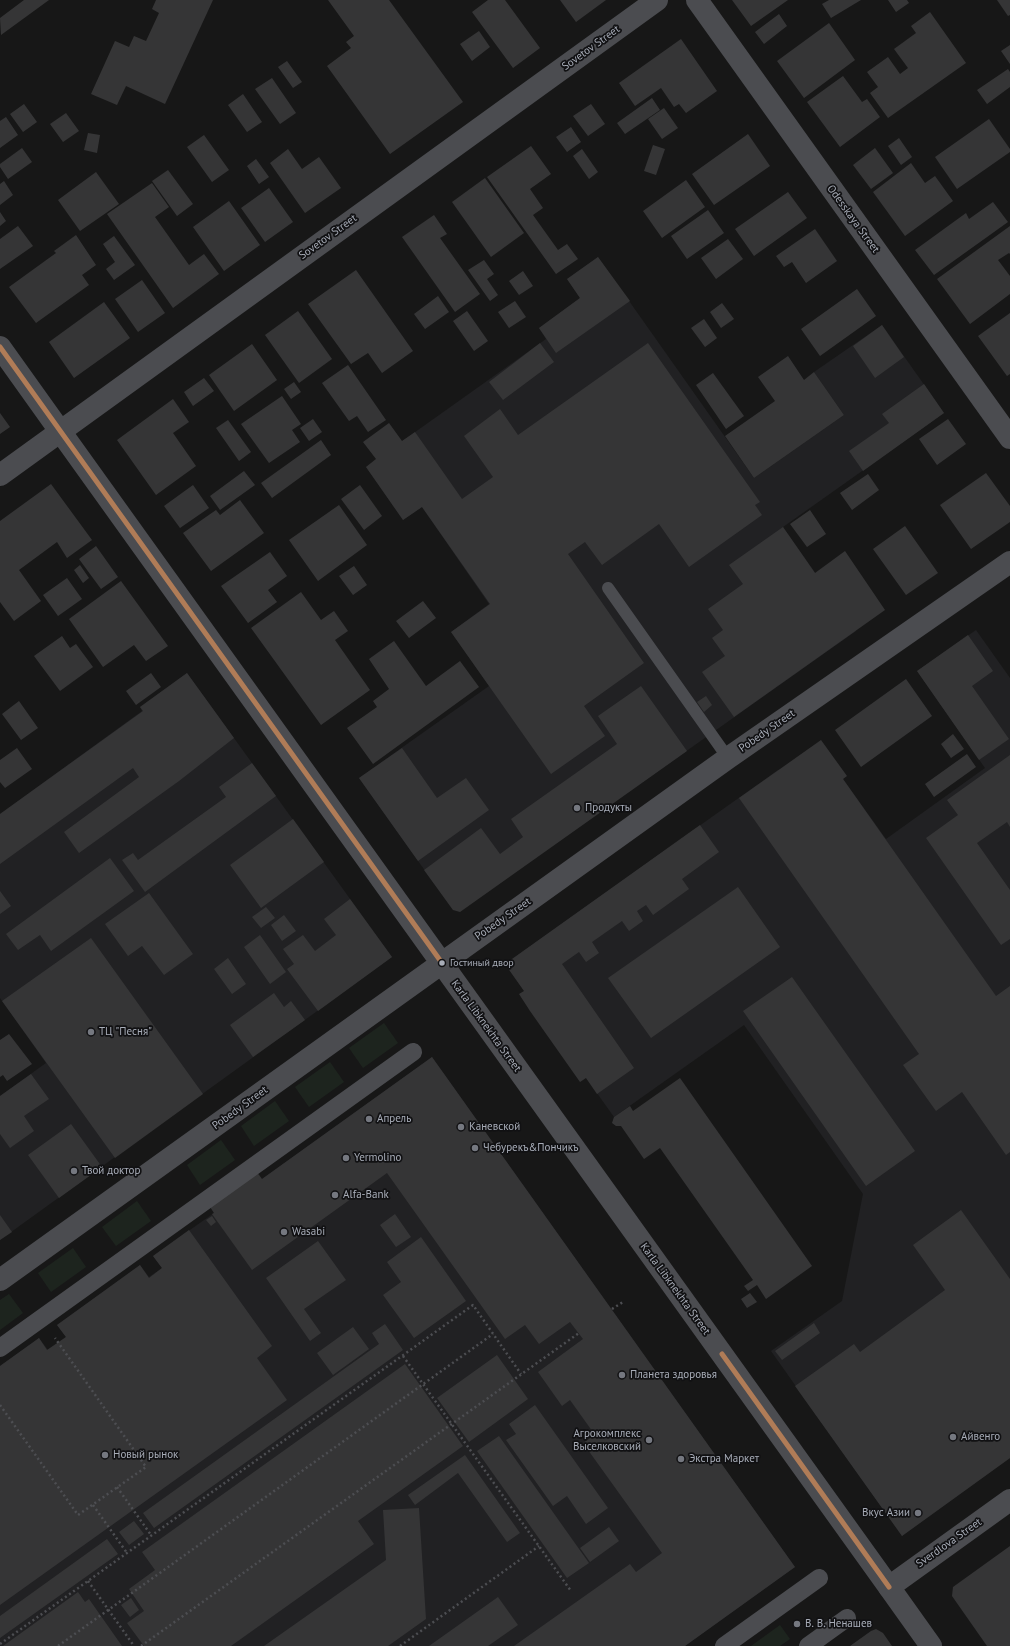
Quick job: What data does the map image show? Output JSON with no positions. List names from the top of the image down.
{
  "streets": {
    "street": [
      "Sovetov Street",
      "Odesskaya Street",
      "Pobedy Street",
      "Karla Libknekhta Street",
      "Sverdlova Street"
    ]
  },
  "crossings": [
    ["Sovetov Street", "Karla Libknekhta Street"],
    ["Pobedy Street", "Karla Libknekhta Street"],
    ["Karla Libknekhta Street", "Sverdlova Street"]
  ],
  "places": [
    "Продукты",
    "Гостиный двор",
    "ТЦ \"Песня\"",
    "Апрель",
    "Каневской",
    "Чебурекъ&Пончикъ",
    "Yermolino",
    "Твой доктор",
    "Alfa-Bank",
    "Wasabi",
    "Планета здоровья",
    "Айвенго",
    "Агрокомплекс Выселковский",
    "Новый рынок",
    "Экстра Маркет",
    "Вкус Азии",
    "В. В. Ненашев"
  ]
}
